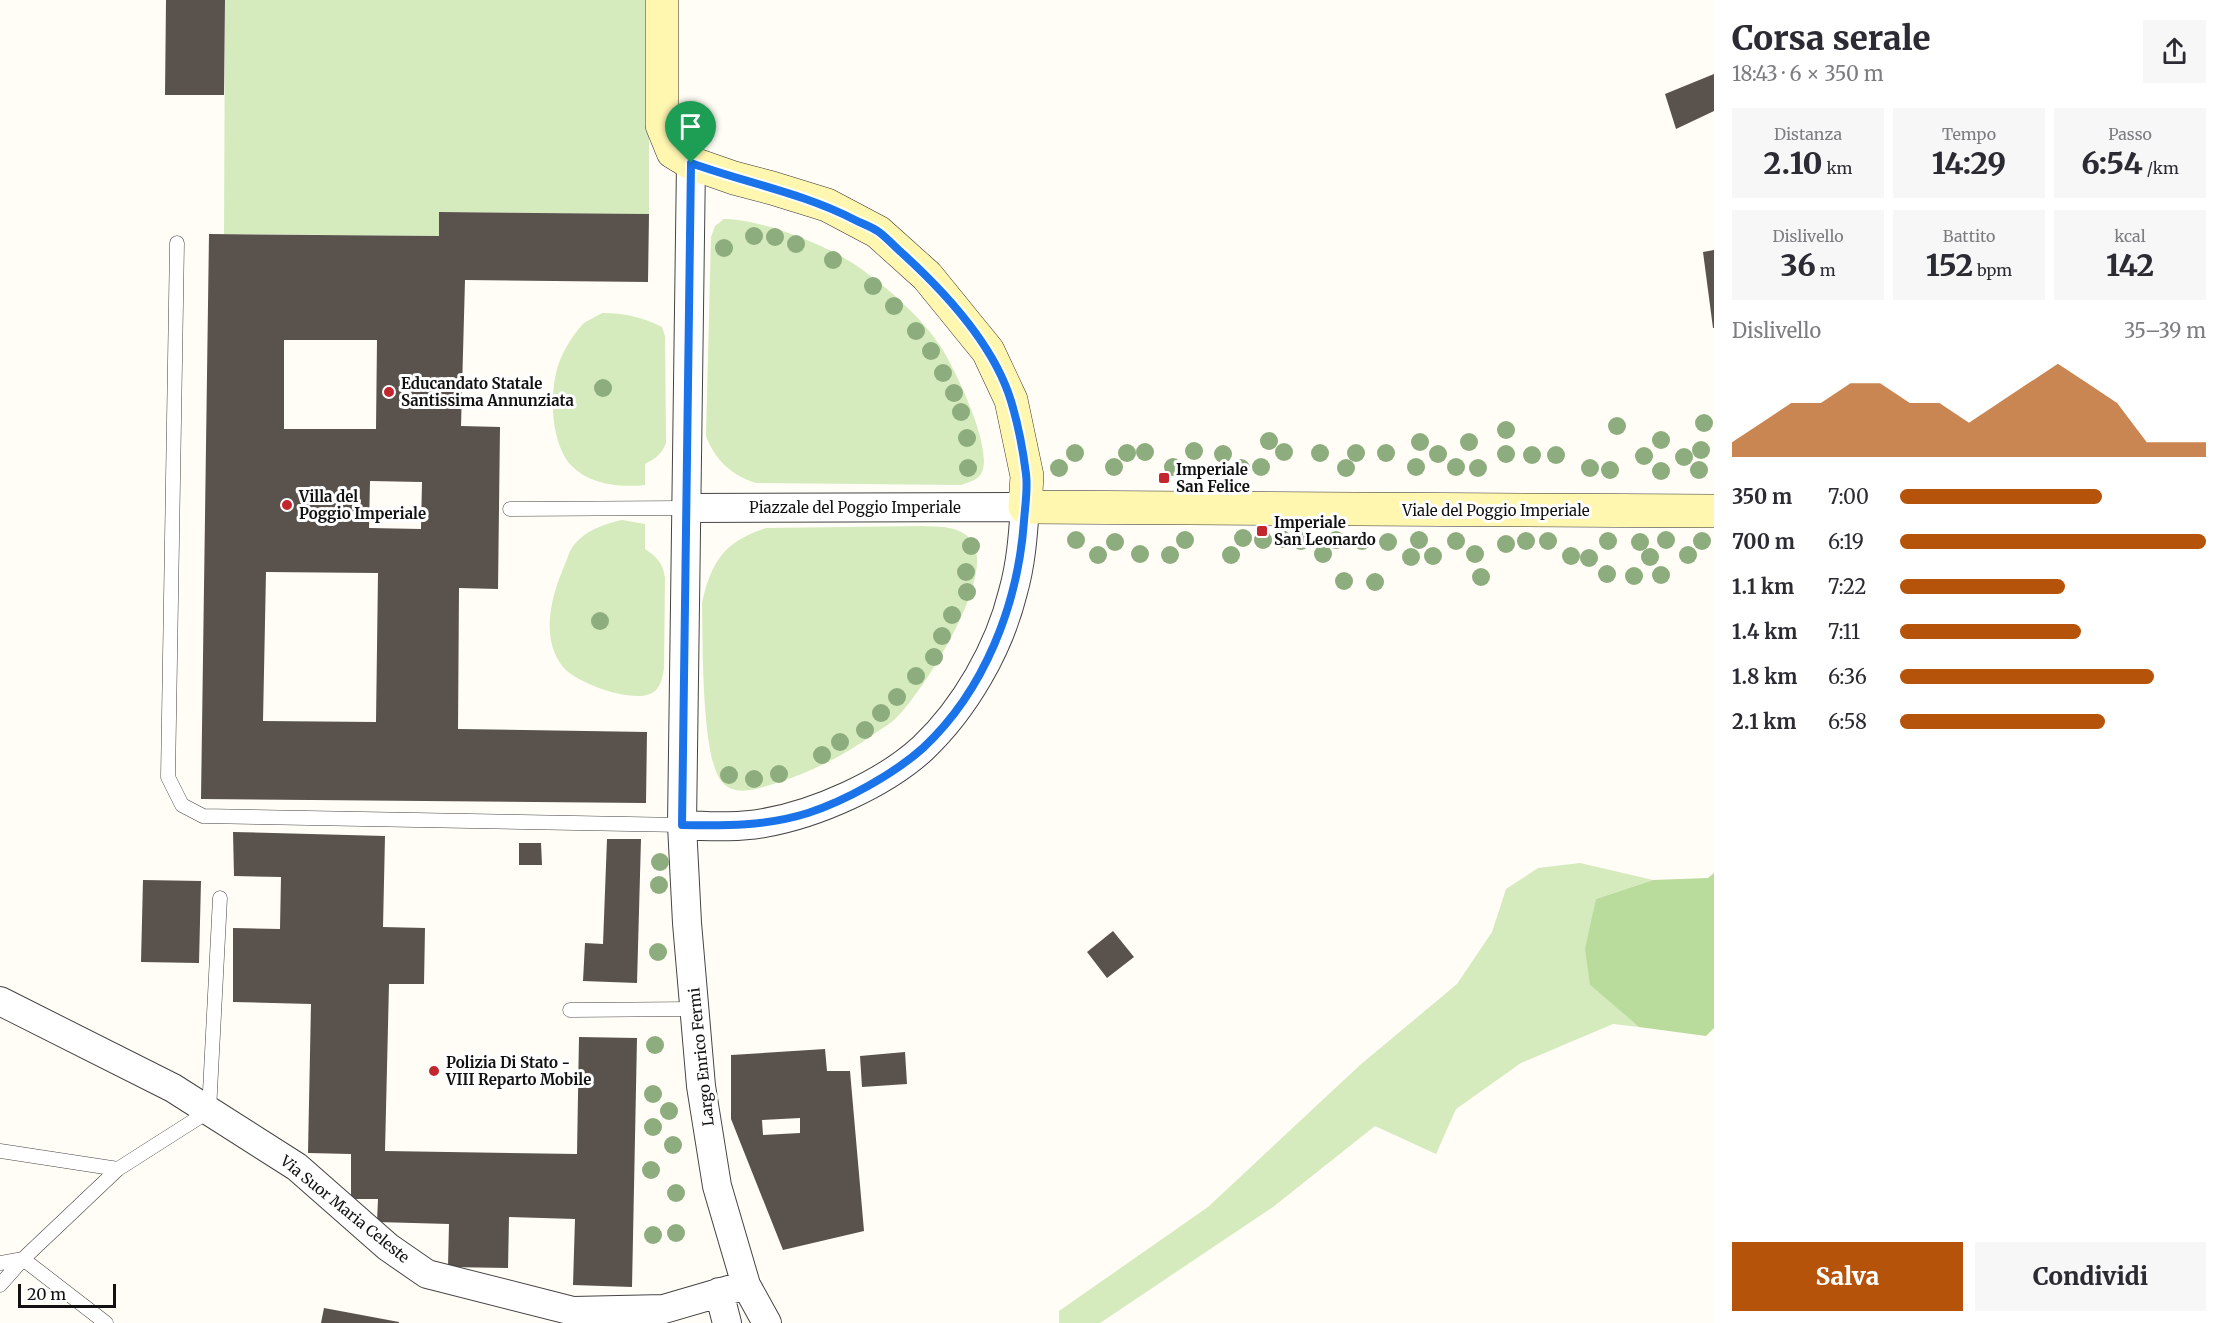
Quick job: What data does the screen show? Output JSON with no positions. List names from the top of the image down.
{
  "streets": {
    "street": [
      "Piazzale del Poggio Imperiale",
      "Viale del Poggio Imperiale",
      "Largo Enrico Fermi",
      "Via Suor Maria Celeste"
    ]
  },
  "crossings": [
    ["Piazzale del Poggio Imperiale", "Viale del Poggio Imperiale"]
  ],
  "places": {
    "other": ["Educandato Statale Santissima Annunziata", "Villa del Poggio Imperiale", "Polizia Di Stato - VIII Reparto Mobile"],
    "transit": ["Imperiale San Felice", "Imperiale San Leonardo"]
  },
  "scale_bar": "20 m",
  "page": {
    "heading": ["Corsa serale", "18:43 · 6 × 350 m"],
    "stats": [
      ["Distanza", "2.10 km"],
      ["Tempo", "14:29"],
      ["Passo", "6:54 /km"],
      ["Dislivello", "36 m"],
      ["Battito", "152 bpm"],
      ["kcal", "142"]
    ],
    "chart": ["Dislivello", "35–39 m"],
    "list": [
      {
        "name": "350 m",
        "note": "7:00"
      },
      {
        "name": "700 m",
        "note": "6:19"
      },
      {
        "name": "1.1 km",
        "note": "7:22"
      },
      {
        "name": "1.4 km",
        "note": "7:11"
      },
      {
        "name": "1.8 km",
        "note": "6:36"
      },
      {
        "name": "2.1 km",
        "note": "6:58"
      }
    ],
    "buttons": ["Salva", "Condividi"],
    "scale": "20 m"
  }
}
